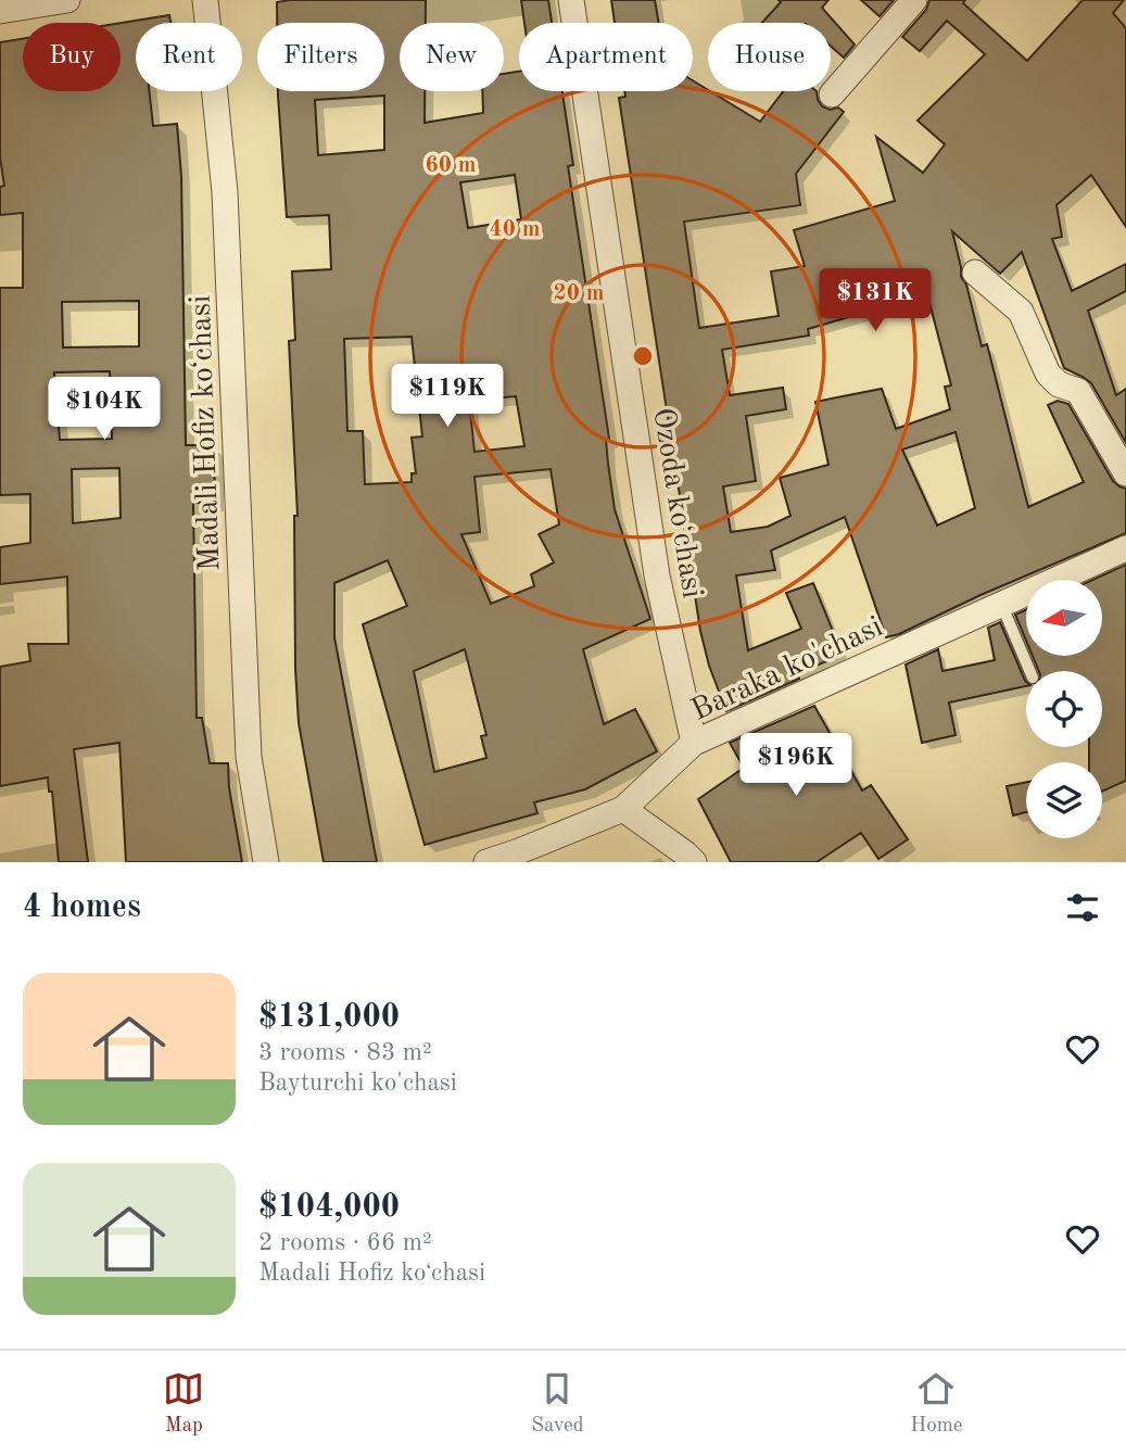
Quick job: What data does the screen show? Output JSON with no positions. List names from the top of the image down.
{
  "streets": {
    "street": ["Madali Hofiz koʻchasi", "Ozoda koʻchasi", "Baraka ko'chasi"]
  },
  "crossings": [
    ["Ozoda koʻchasi", "Baraka ko'chasi"]
  ],
  "north": "left",
  "page": {
    "chip": [
      "Buy",
      "Rent",
      "Filters",
      "New",
      "Apartment",
      "House"
    ],
    "price": [
      "$131K",
      "$119K",
      "$104K",
      "$196K"
    ],
    "heading": "4 homes",
    "list": [
      {
        "name": "$131,000",
        "note": "3 rooms · 83 m² · Bayturchi ko'chasi"
      },
      {
        "name": "$104,000",
        "note": "2 rooms · 66 m² · Madali Hofiz koʻchasi"
      }
    ],
    "tabs": ["Map", "Saved", "Home"]
  },
  "rings": ["60 m", "40 m", "20 m"]
}
